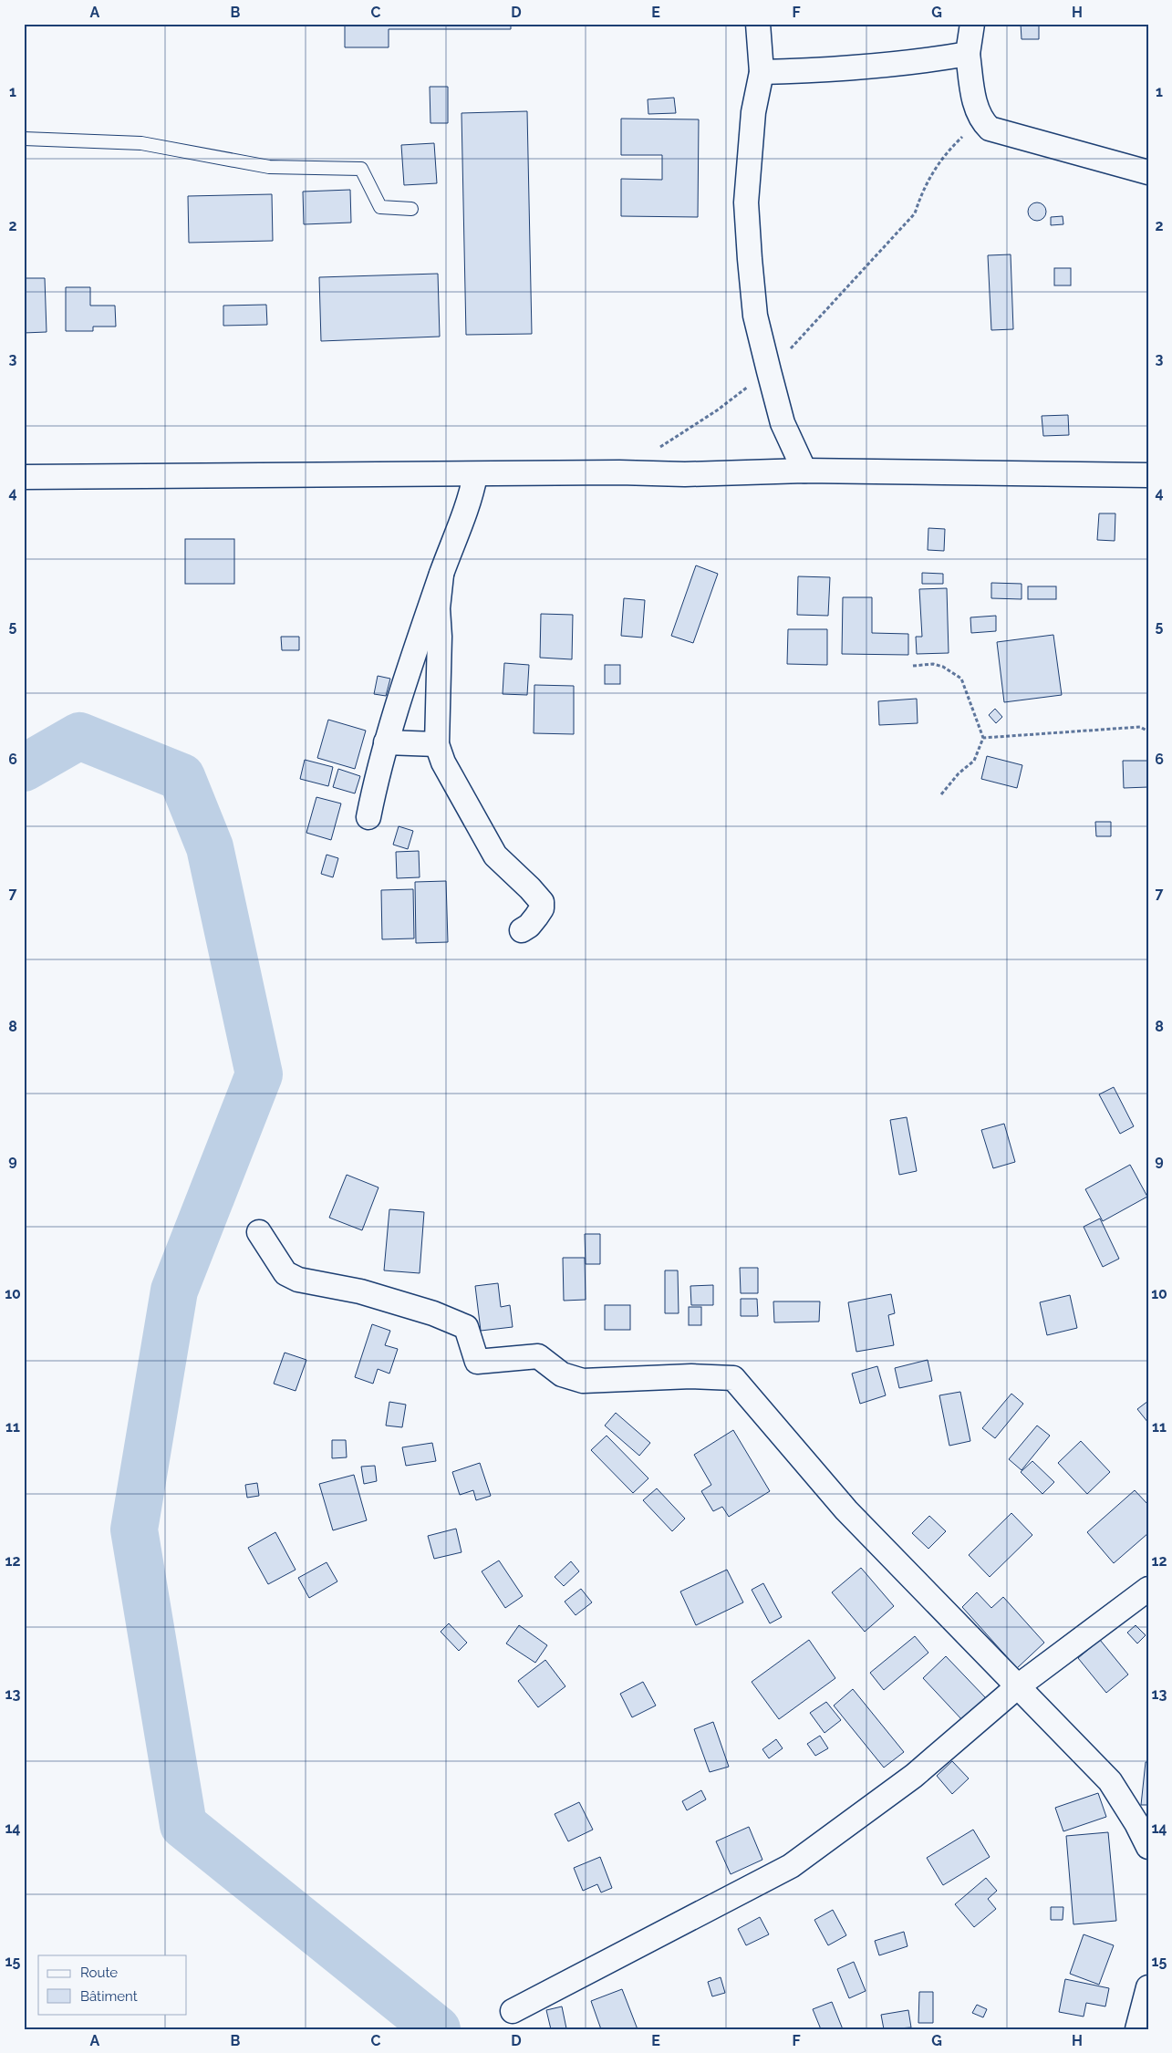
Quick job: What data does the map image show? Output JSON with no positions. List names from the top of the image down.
{
  "legend": ["Route", "Bâtiment"],
  "grid": {
    "columns": [
      "A",
      "B",
      "C",
      "D",
      "E",
      "F",
      "G",
      "H"
    ],
    "rows": [
      "1",
      "2",
      "3",
      "4",
      "5",
      "6",
      "7",
      "8",
      "9",
      "10",
      "11",
      "12",
      "13",
      "14",
      "15"
    ]
  }
}
